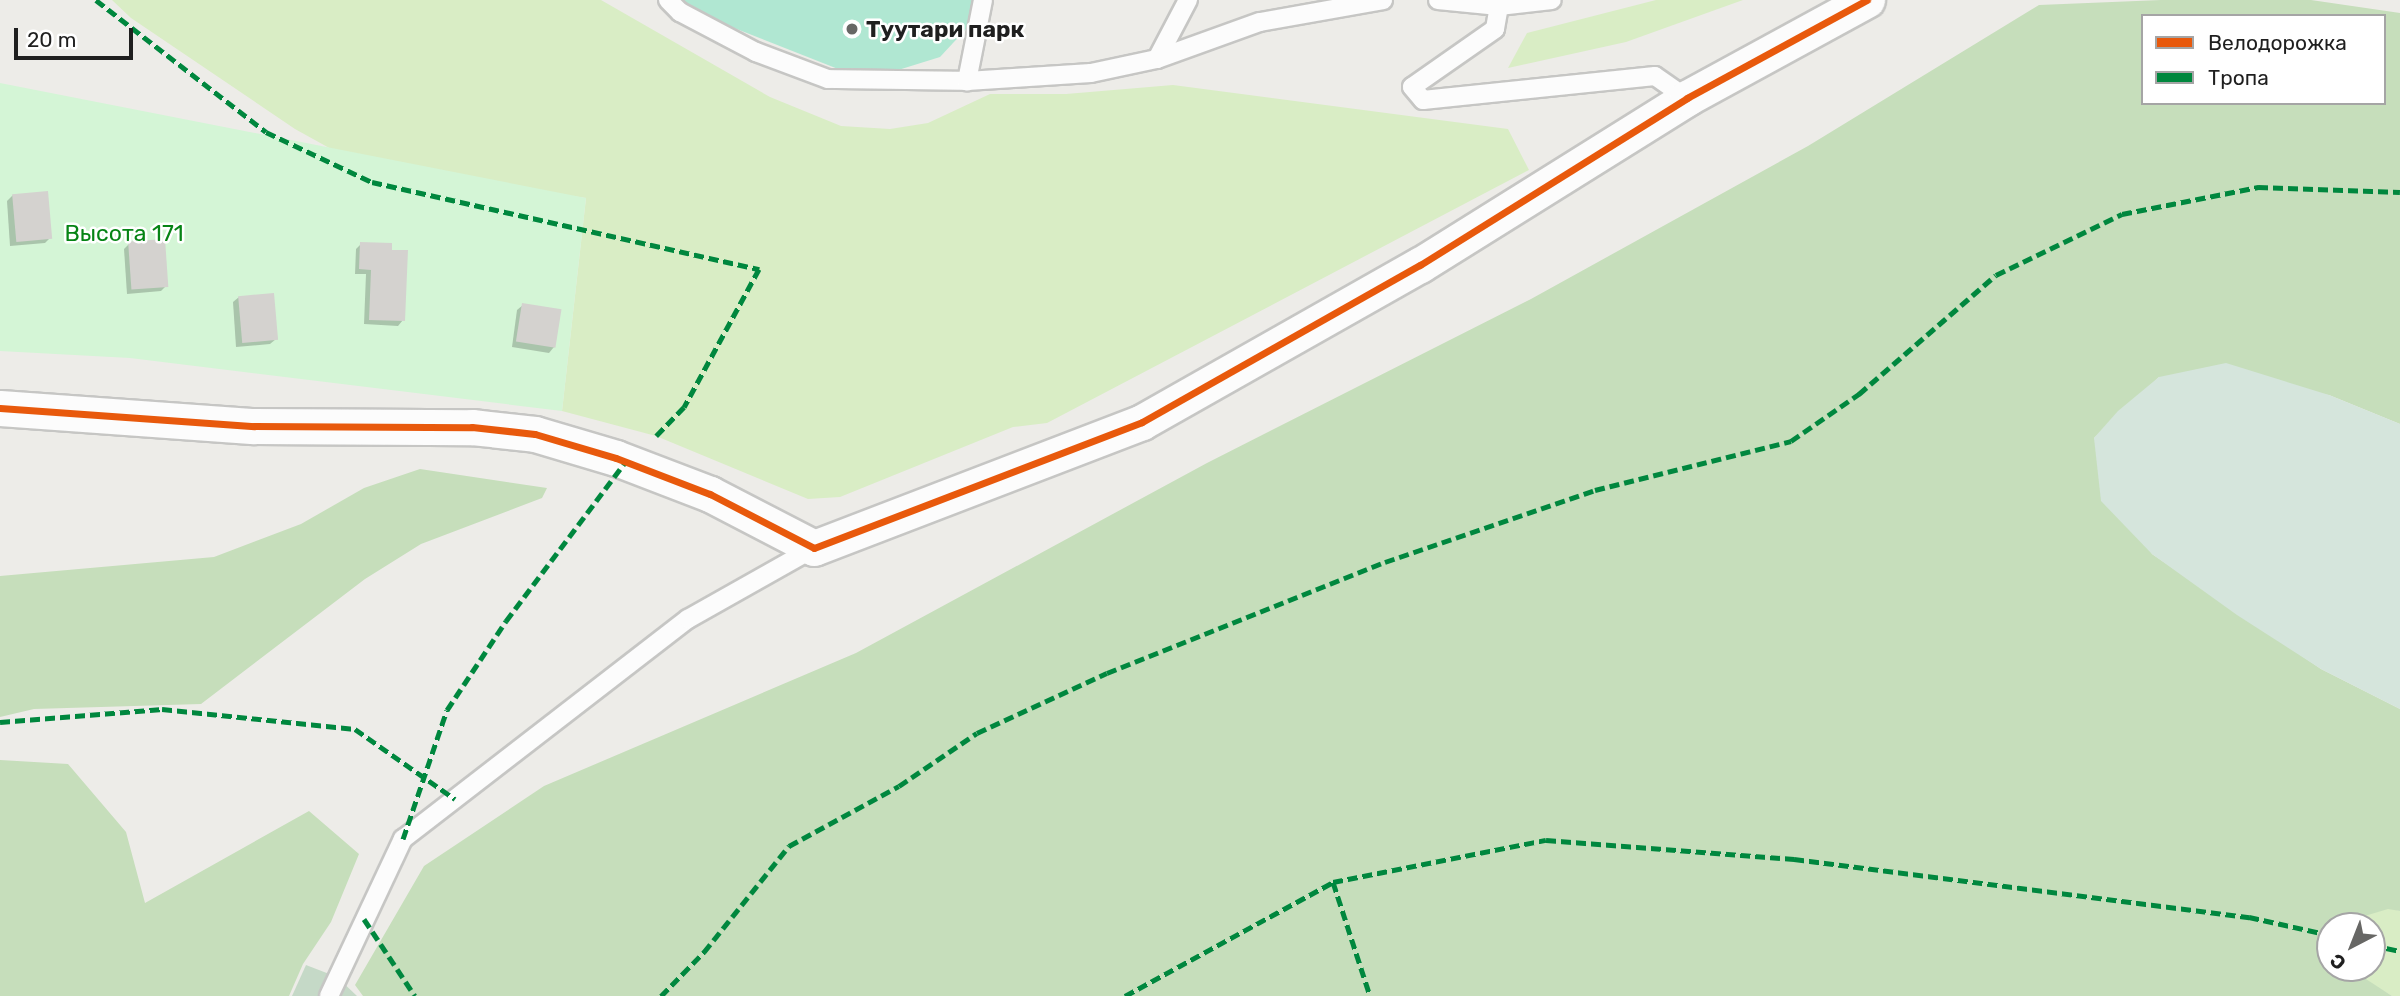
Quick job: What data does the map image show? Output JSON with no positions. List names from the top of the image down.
{
  "parks": ["Высота 171"],
  "places": ["Туутари парк"],
  "legend": ["Велодорожка", "Тропа"],
  "scale_bar": "20 m",
  "north": "bottom left"
}
